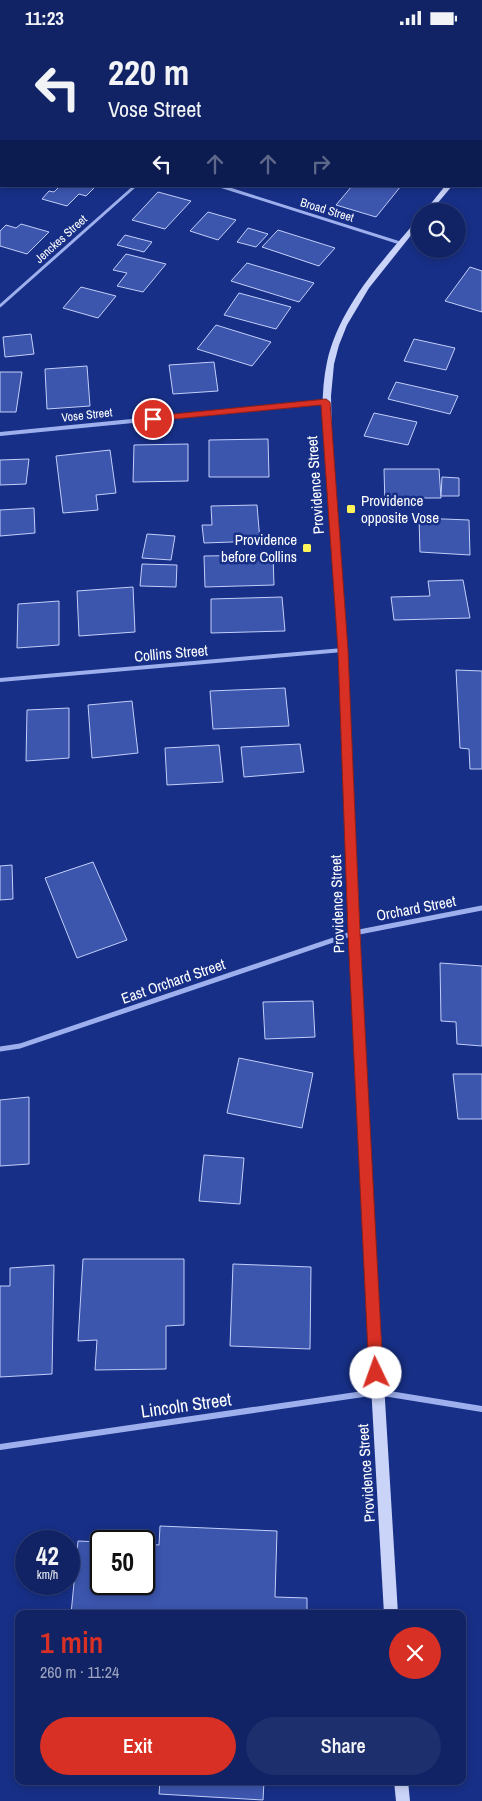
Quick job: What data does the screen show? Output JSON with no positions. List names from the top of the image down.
{
  "streets": {
    "main road": ["Providence Street"],
    "street": [
      "Broad Street",
      "Jenckes Street",
      "Vose Street",
      "Collins Street",
      "Orchard Street",
      "East Orchard Street",
      "Lincoln Street"
    ]
  },
  "crossings": [
    ["Broad Street", "Providence Street"],
    ["Vose Street", "Providence Street"],
    ["Providence Street", "Collins Street"],
    ["Providence Street", "Orchard Street"],
    ["Providence Street", "East Orchard Street"],
    ["Providence Street", "Lincoln Street"],
    ["Orchard Street", "East Orchard Street"]
  ],
  "places": {
    "transit": ["Providence opposite Vose", "Providence before Collins"]
  },
  "page": {
    "status": "11:23",
    "turn": ["220 m", "Vose Street"],
    "speed": "42 km/h",
    "limit": "50",
    "heading": ["1 min", "260 m · 11:24"],
    "buttons": ["Exit", "Share"]
  }
}
